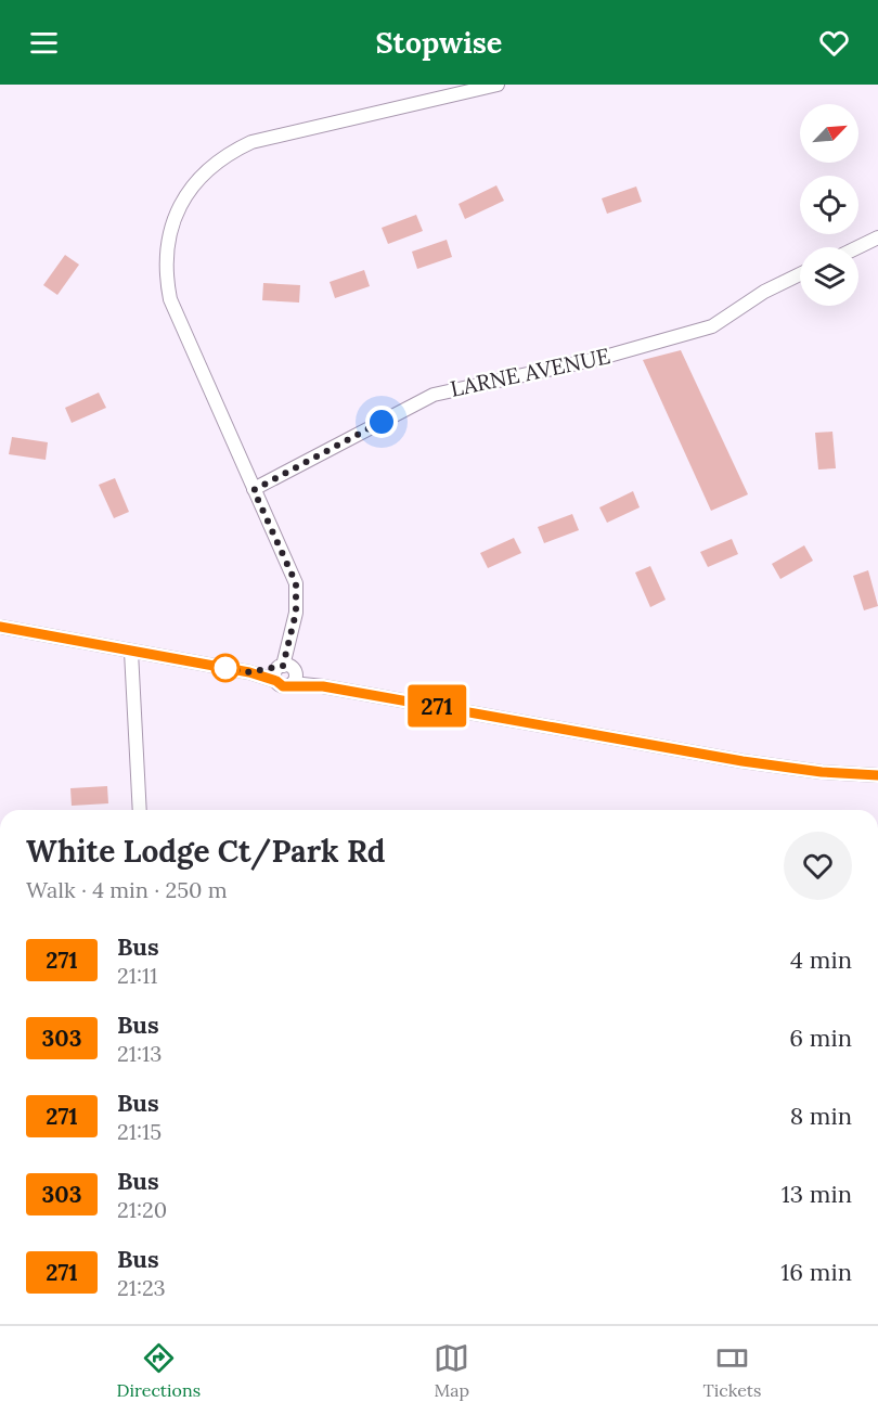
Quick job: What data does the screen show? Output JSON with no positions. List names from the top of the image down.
{
  "streets": {
    "street": ["LARNE AVENUE"]
  },
  "lines": ["bus line 271"],
  "north": "top right",
  "page": {
    "header": "Stopwise",
    "on_map": "271",
    "heading": ["White Lodge Ct/Park Rd", "Walk · 4 min · 250 m"],
    "list": [
      {
        "mark": "271",
        "name": "Bus",
        "note": "21:11",
        "value": "4 min"
      },
      {
        "mark": "303",
        "name": "Bus",
        "note": "21:13",
        "value": "6 min"
      },
      {
        "mark": "271",
        "name": "Bus",
        "note": "21:15",
        "value": "8 min"
      },
      {
        "mark": "303",
        "name": "Bus",
        "note": "21:20",
        "value": "13 min"
      },
      {
        "mark": "271",
        "name": "Bus",
        "note": "21:23",
        "value": "16 min"
      }
    ],
    "tabs": ["Directions", "Map", "Tickets"]
  }
}
